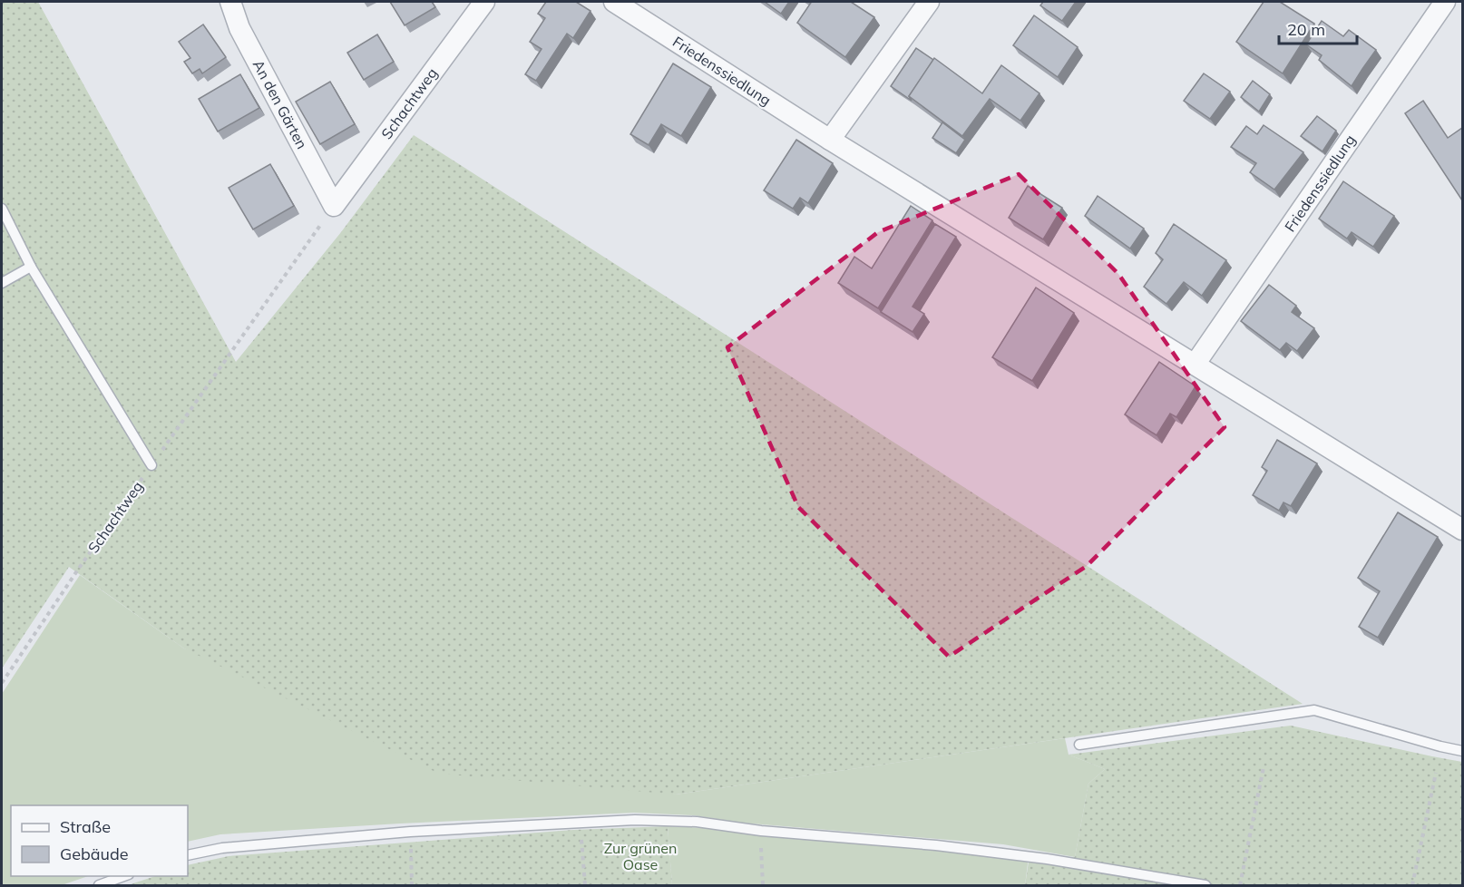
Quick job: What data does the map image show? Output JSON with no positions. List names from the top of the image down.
{
  "streets": {
    "street": ["Friedenssiedlung", "Schachtweg", "An den Gärten"]
  },
  "crossings": [
    ["Schachtweg", "An den Gärten"]
  ],
  "parks": ["Zur grünen Oase"],
  "legend": ["Straße", "Gebäude"],
  "scale_bar": "20 m"
}
